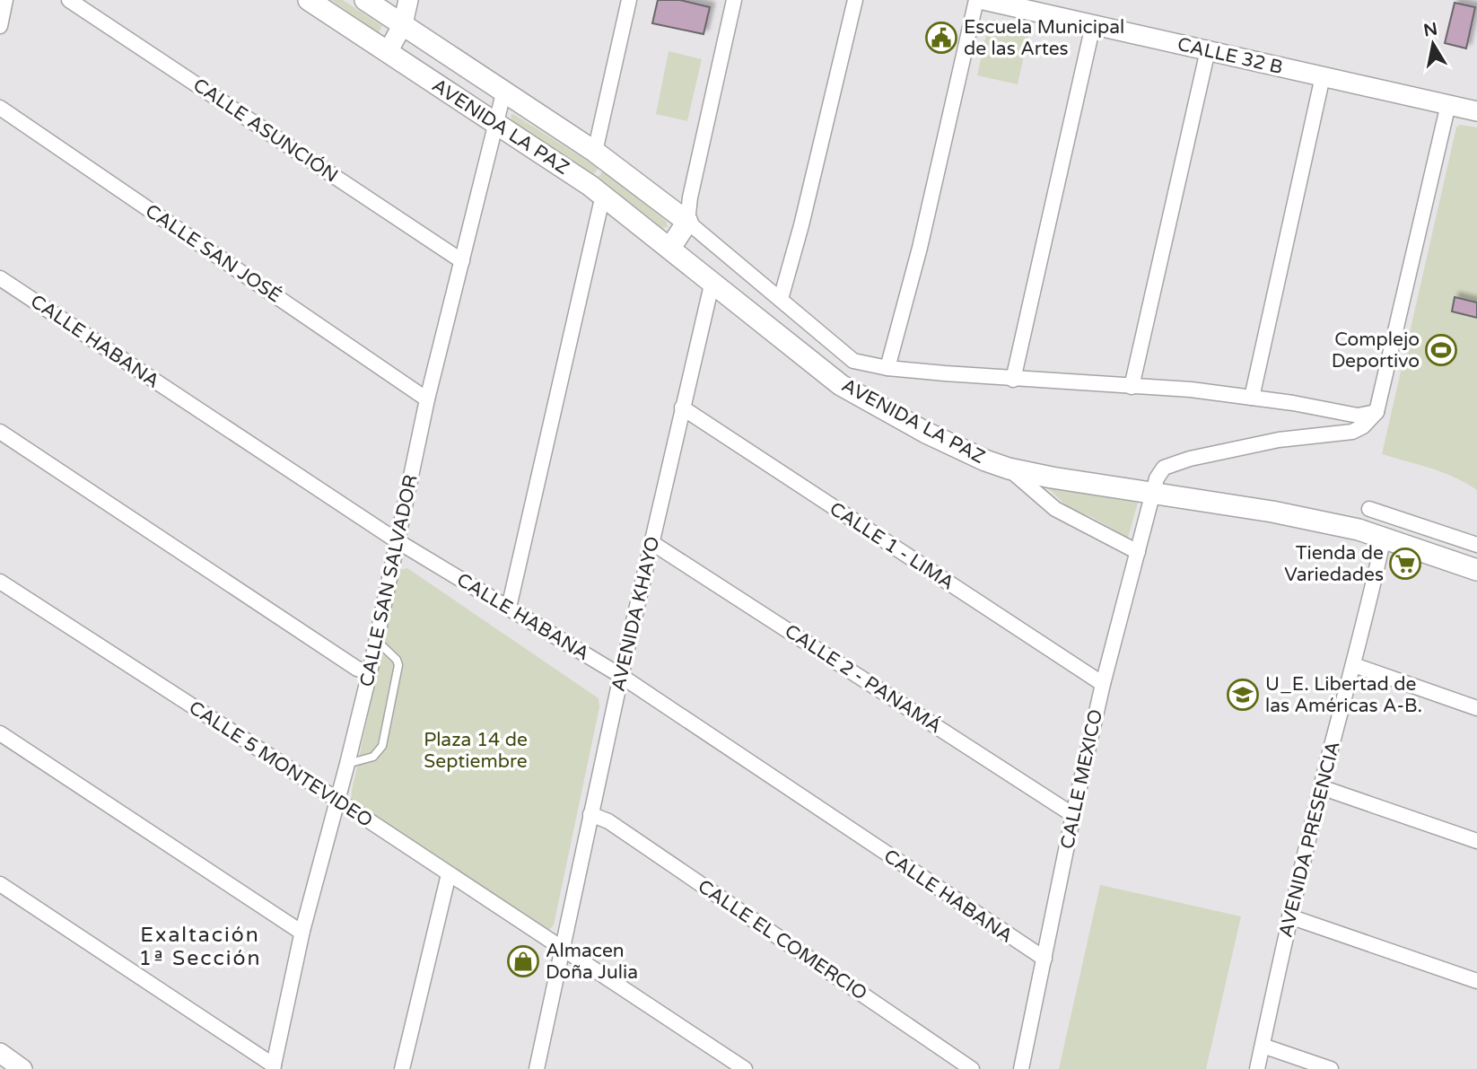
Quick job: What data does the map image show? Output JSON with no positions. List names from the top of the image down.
{
  "streets": {
    "main road": ["AVENIDA LA PAZ"],
    "street": [
      "CALLE 32 B",
      "CALLE ASUNCIÓN",
      "CALLE SAN JOSÉ",
      "CALLE HABANA",
      "CALLE 1 - LIMA",
      "CALLE SAN SALVADOR",
      "AVENIDA KHAYO",
      "CALLE 2 - PANAMÁ",
      "CALLE 5 MONTEVIDEO",
      "CALLE MEXICO",
      "AVENIDA PRESENCIA",
      "CALLE EL COMERCIO"
    ]
  },
  "crossings": [
    ["AVENIDA LA PAZ", "CALLE SAN SALVADOR"],
    ["AVENIDA LA PAZ", "AVENIDA KHAYO"],
    ["AVENIDA LA PAZ", "CALLE MEXICO"],
    ["AVENIDA LA PAZ", "AVENIDA PRESENCIA"],
    ["CALLE ASUNCIÓN", "CALLE SAN SALVADOR"],
    ["CALLE SAN JOSÉ", "CALLE SAN SALVADOR"],
    ["CALLE HABANA", "CALLE SAN SALVADOR"],
    ["CALLE HABANA", "AVENIDA KHAYO"],
    ["CALLE HABANA", "CALLE MEXICO"],
    ["CALLE 1 - LIMA", "AVENIDA KHAYO"],
    ["CALLE 1 - LIMA", "CALLE MEXICO"],
    ["CALLE SAN SALVADOR", "CALLE 5 MONTEVIDEO"],
    ["AVENIDA KHAYO", "CALLE 2 - PANAMÁ"],
    ["AVENIDA KHAYO", "CALLE 5 MONTEVIDEO"],
    ["AVENIDA KHAYO", "CALLE EL COMERCIO"],
    ["CALLE 2 - PANAMÁ", "CALLE MEXICO"]
  ],
  "districts": ["Exaltación 1ª Sección"],
  "parks": ["Plaza 14 de Septiembre"],
  "places": {
    "public building": ["Escuela Municipal de las Artes"],
    "sports": ["Complejo Deportivo"],
    "supermarket": ["Tienda de Variedades"],
    "school or university": ["U_E. Libertad de las Américas A-B."],
    "shop": ["Almacen Doña Julia"]
  },
  "north": "top"
}
